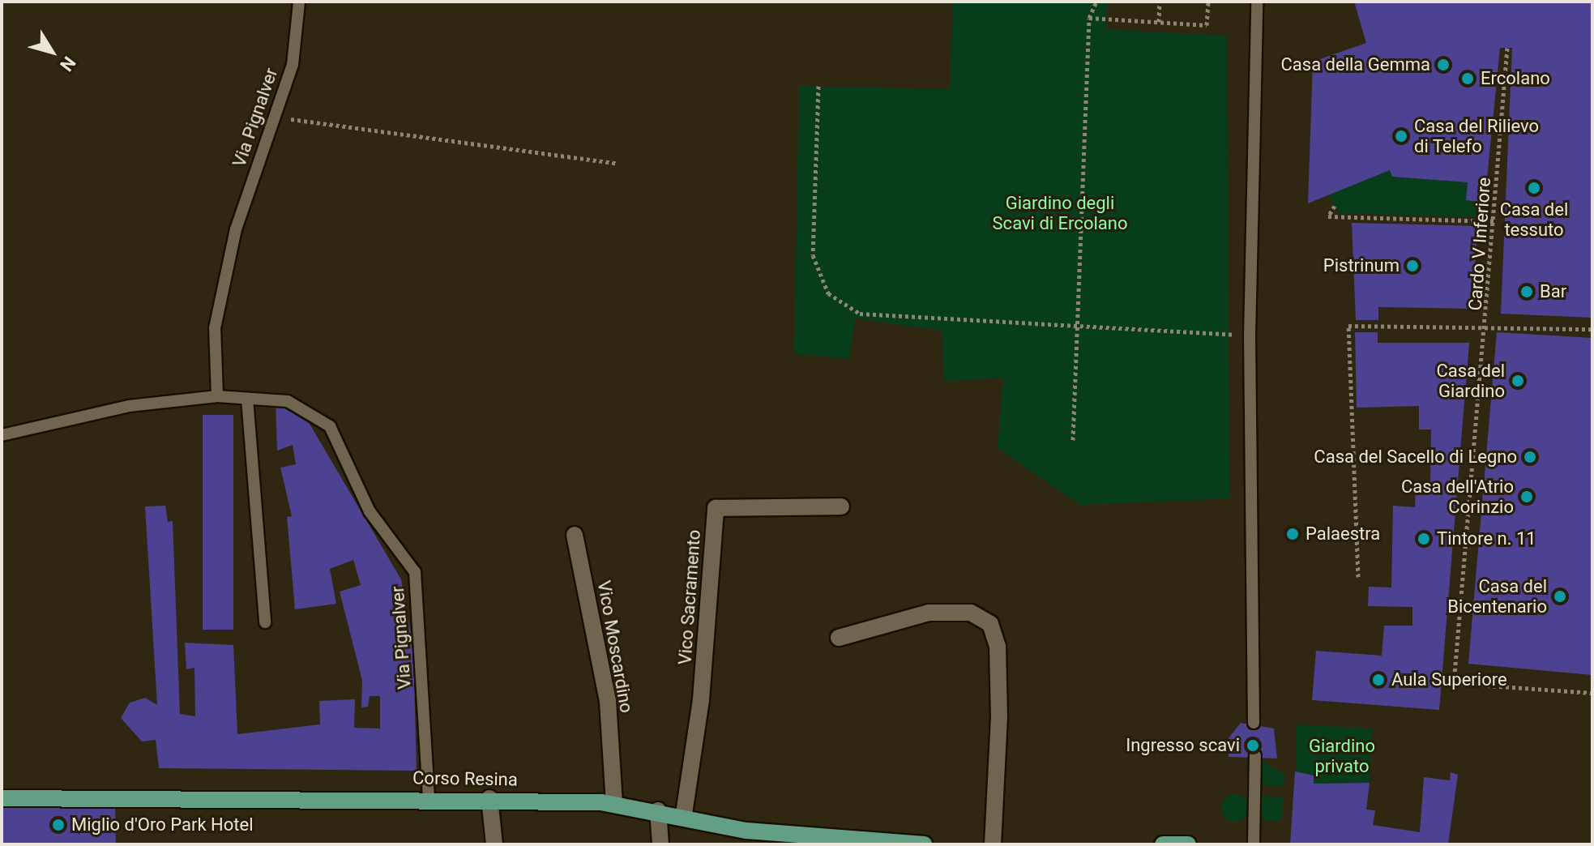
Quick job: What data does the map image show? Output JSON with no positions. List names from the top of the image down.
{
  "streets": {
    "main road": ["Corso Resina"],
    "street": ["Vico Sacramento", "Vico Moscardino"],
    "lane": ["Via Pignalver"],
    "path": ["Cardo V Inferiore"]
  },
  "crossings": [
    ["Via Pignalver", "Corso Resina"],
    ["Vico Sacramento", "Corso Resina"],
    ["Vico Moscardino", "Corso Resina"]
  ],
  "parks": ["Giardino degli Scavi di Ercolano", "Giardino privato"],
  "places": [
    "Casa della Gemma",
    "Ercolano",
    "Casa del Rilievo di Telefo",
    "Casa del tessuto",
    "Pistrinum",
    "Bar",
    "Casa del Giardino",
    "Casa del Sacello di Legno",
    "Casa dell'Atrio Corinzio",
    "Palaestra",
    "Tintore n. 11",
    "Casa del Bicentenario",
    "Aula Superiore",
    "Ingresso scavi",
    "Miglio d'Oro Park Hotel"
  ],
  "north": "bottom right"
}
